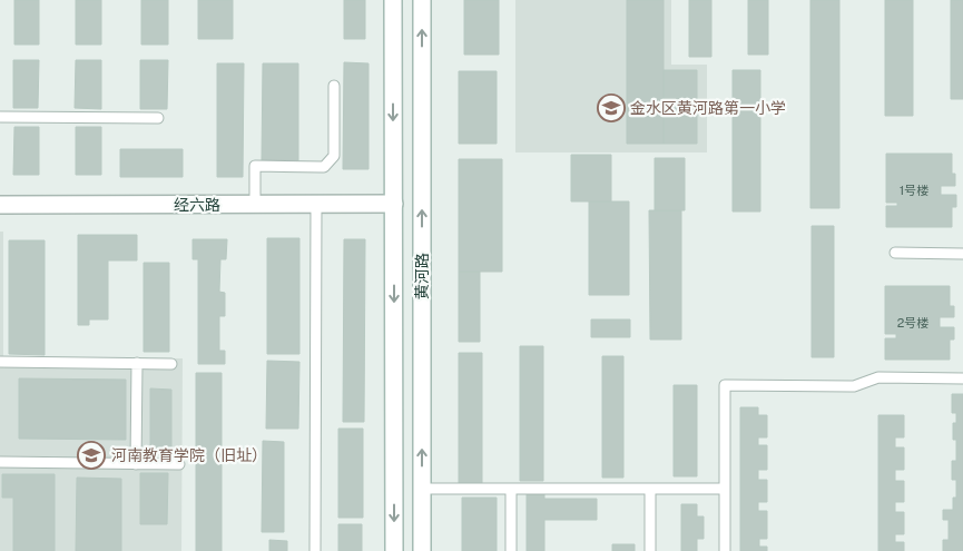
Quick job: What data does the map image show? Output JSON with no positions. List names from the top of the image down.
{
  "streets": {
    "main road": ["经六路", "黄河路"]
  },
  "crossings": [
    ["经六路", "黄河路"]
  ],
  "places": {
    "school or university": ["金水区黄河路第一小学", "河南教育学院（旧址）"]
  },
  "house_numbers": ["1号楼", "2号楼"]
}
